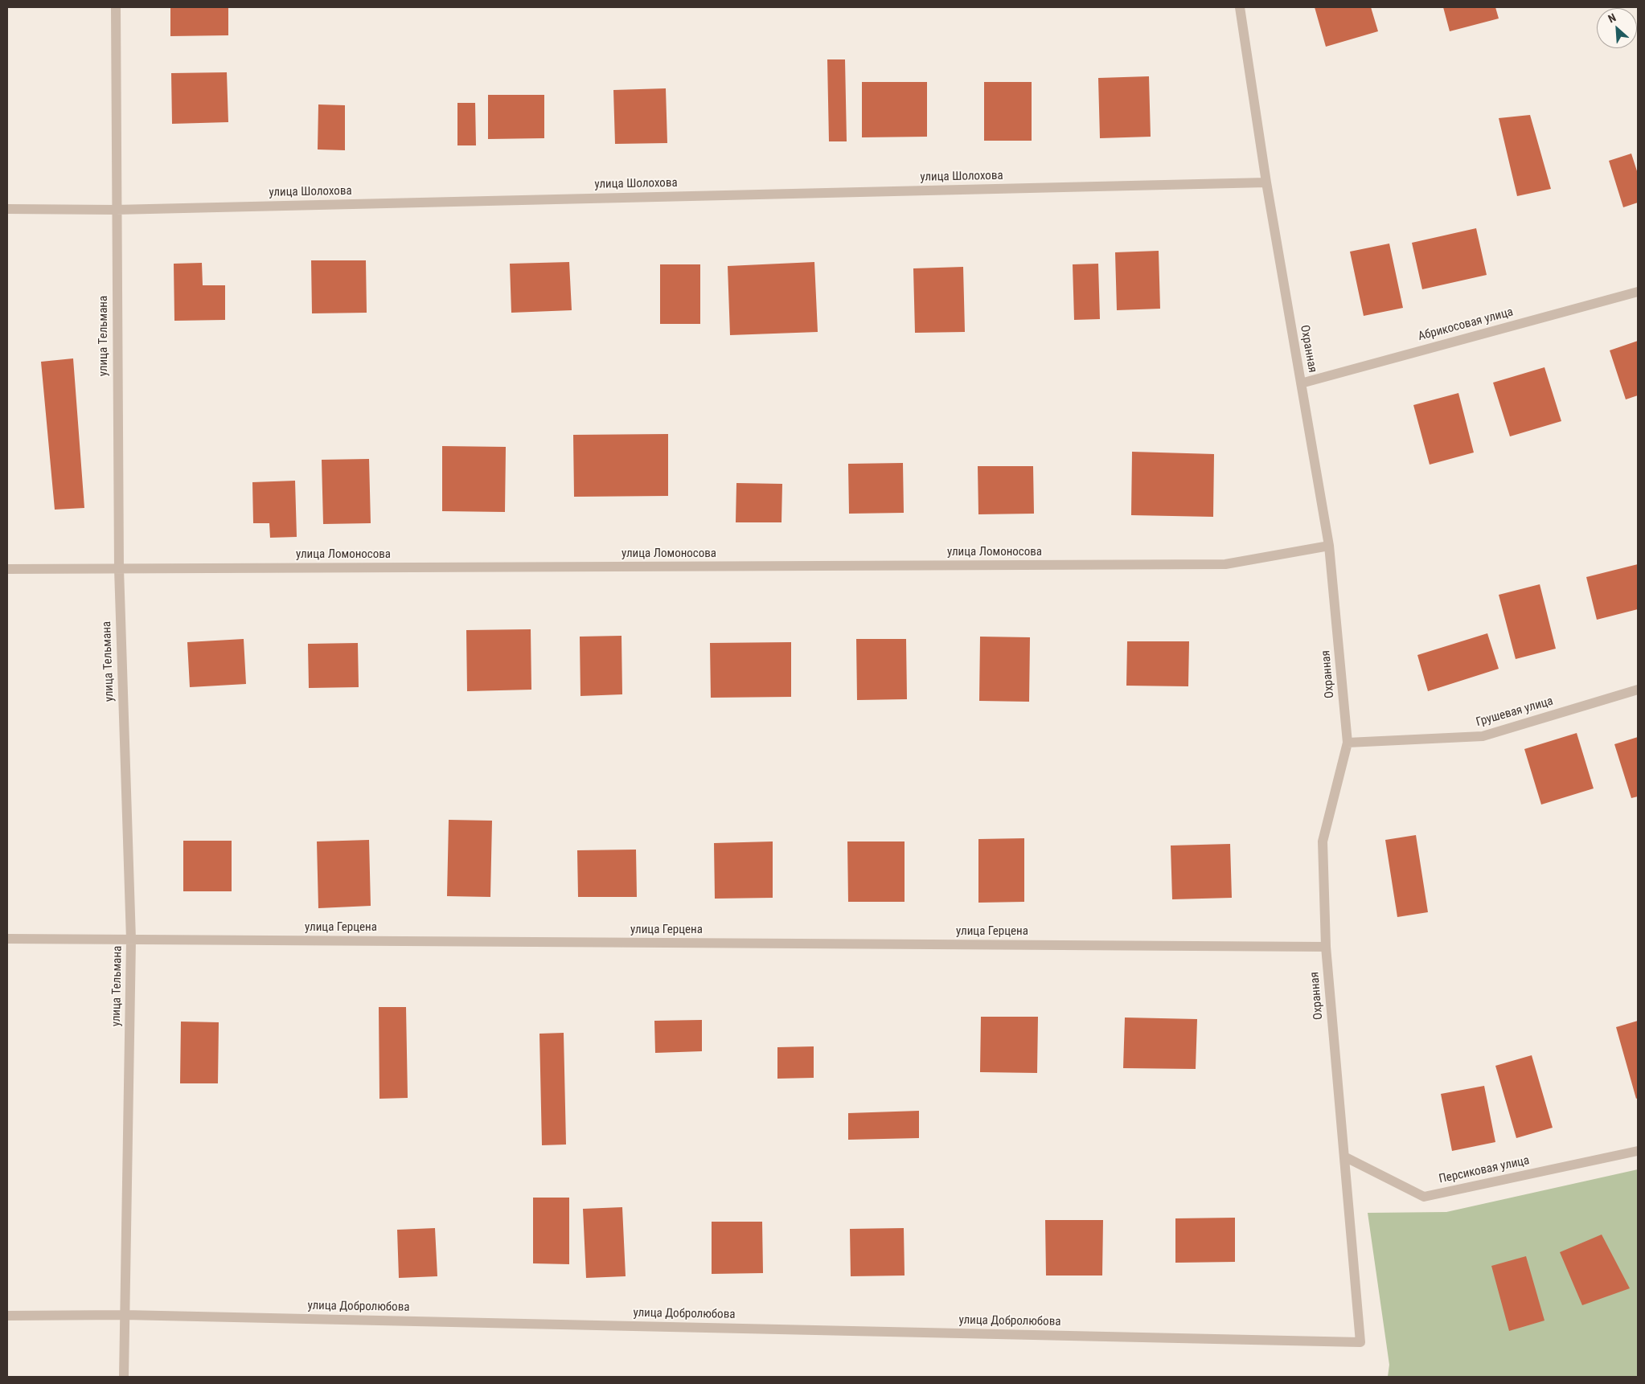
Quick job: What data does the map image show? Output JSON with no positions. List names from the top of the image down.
{
  "streets": {
    "street": [
      "улица Шолохова",
      "Абрикосовая улица",
      "улица Тельмана",
      "Охранная",
      "улица Ломоносова",
      "Грушевая улица",
      "улица Герцена",
      "Персиковая улица",
      "улица Добролюбова"
    ]
  },
  "crossings": [
    ["улица Шолохова", "улица Тельмана"],
    ["улица Шолохова", "Охранная"],
    ["Абрикосовая улица", "Охранная"],
    ["улица Тельмана", "улица Ломоносова"],
    ["улица Тельмана", "улица Герцена"],
    ["улица Тельмана", "улица Добролюбова"],
    ["Охранная", "улица Ломоносова"],
    ["Охранная", "Грушевая улица"],
    ["Охранная", "улица Герцена"],
    ["Охранная", "Персиковая улица"],
    ["Охранная", "улица Добролюбова"]
  ],
  "north": "top left"
}
